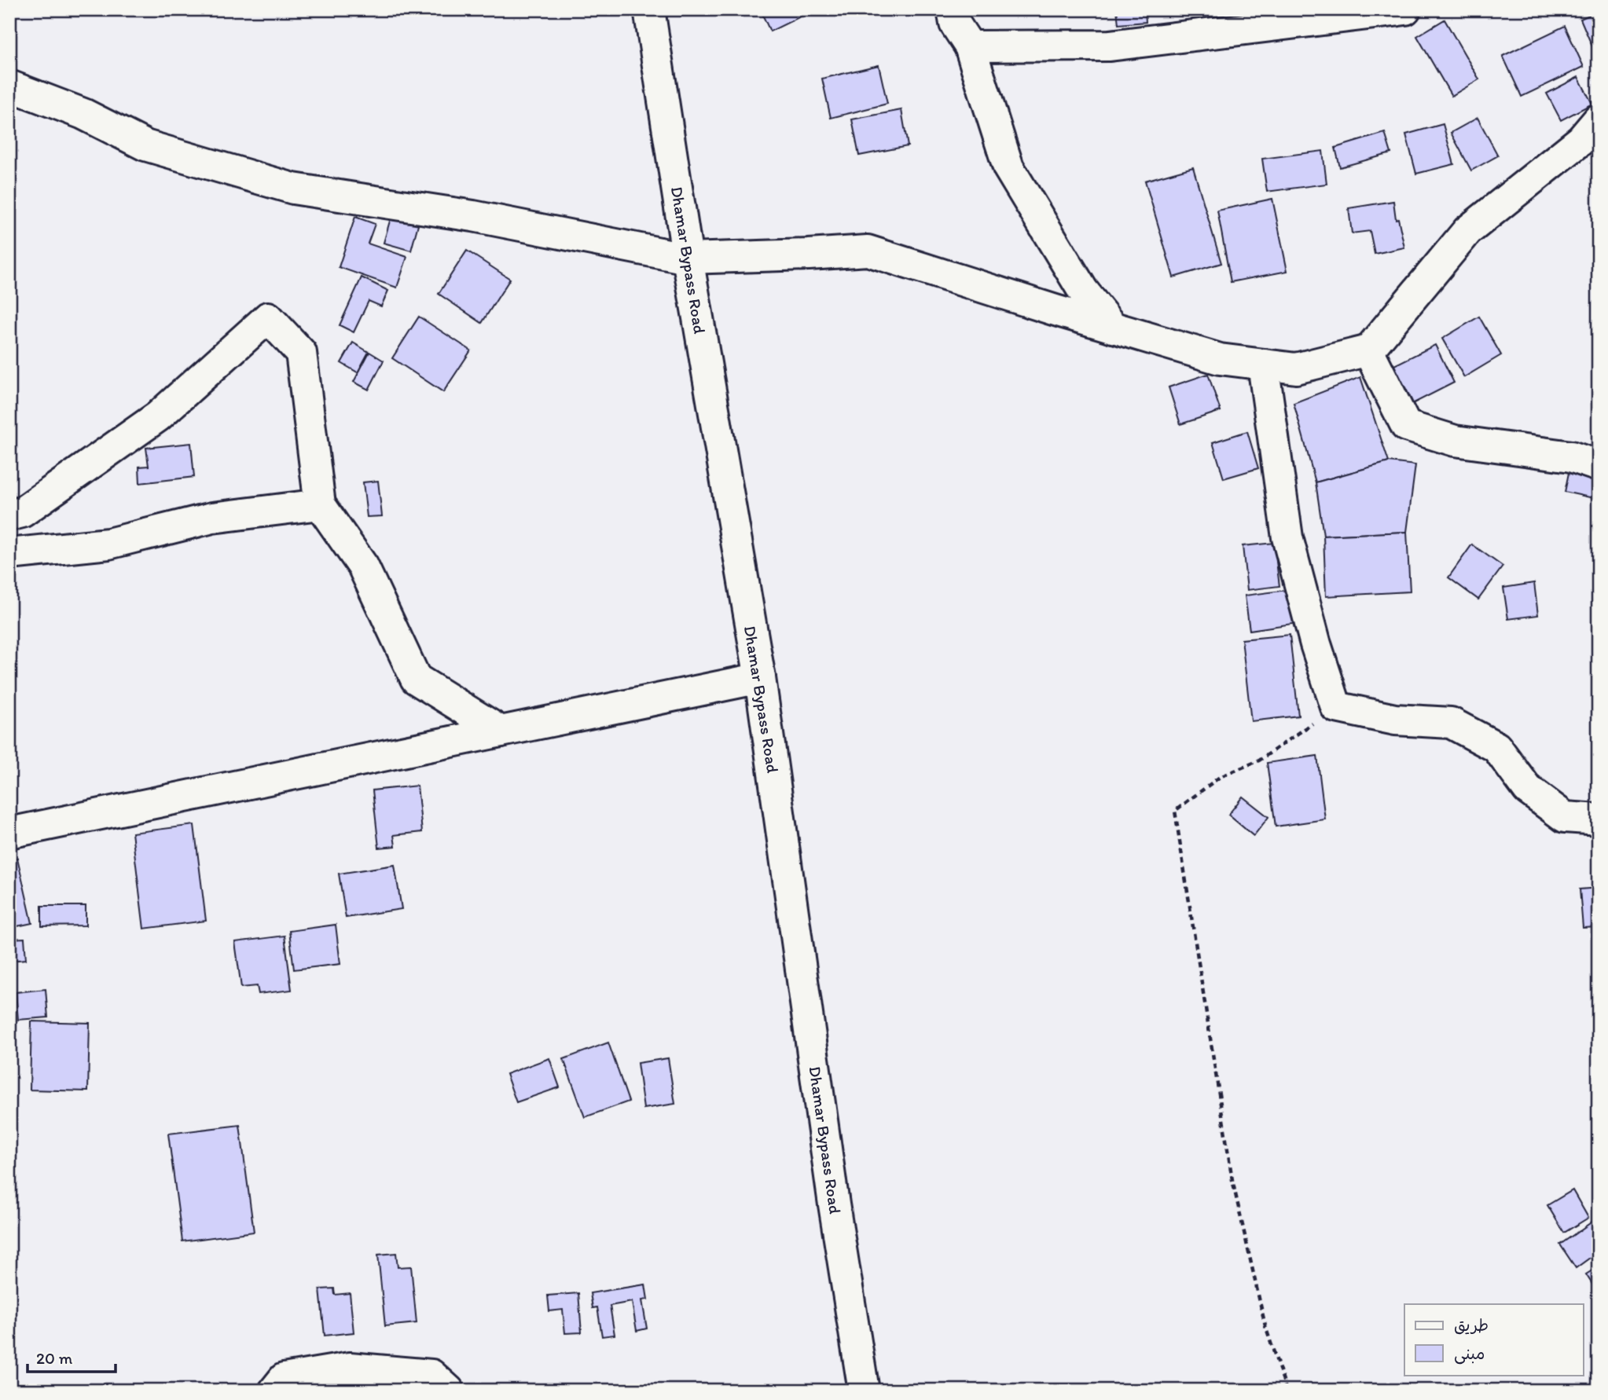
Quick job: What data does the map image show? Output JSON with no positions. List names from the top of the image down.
{
  "streets": {
    "street": ["Dhamar Bypass Road"]
  },
  "legend": ["طريق", "مبنى"],
  "scale_bar": "20 m"
}
